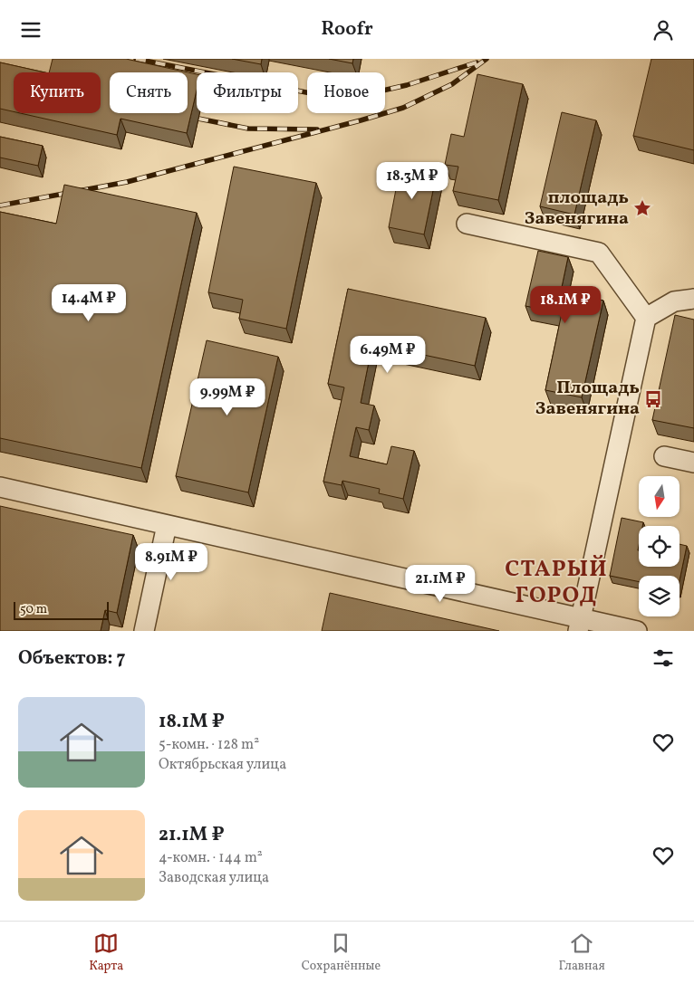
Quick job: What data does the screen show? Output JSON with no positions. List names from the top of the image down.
{
  "districts": ["СТАРЫЙ ГОРОД"],
  "places": {
    "place": ["площадь Завенягина"],
    "bus stop": ["Площадь Завенягина"]
  },
  "scale_bar": "50 m",
  "north": "bottom",
  "page": {
    "header": "Roofr",
    "chip": [
      "Купить",
      "Снять",
      "Фильтры",
      "Новое"
    ],
    "price": [
      "18.3M ₽",
      "14.4M ₽",
      "18.1M ₽",
      "6.49M ₽",
      "9.99M ₽",
      "8.91M ₽",
      "21.1M ₽"
    ],
    "scale": "50 m",
    "heading": "Объектов: 7",
    "list": [
      {
        "name": "18.1M ₽",
        "note": "5-комн. · 128 m² · Октябрьская улица"
      },
      {
        "name": "21.1M ₽",
        "note": "4-комн. · 144 m² · Заводская улица"
      }
    ],
    "tabs": ["Карта", "Сохранённые", "Главная"]
  }
}
